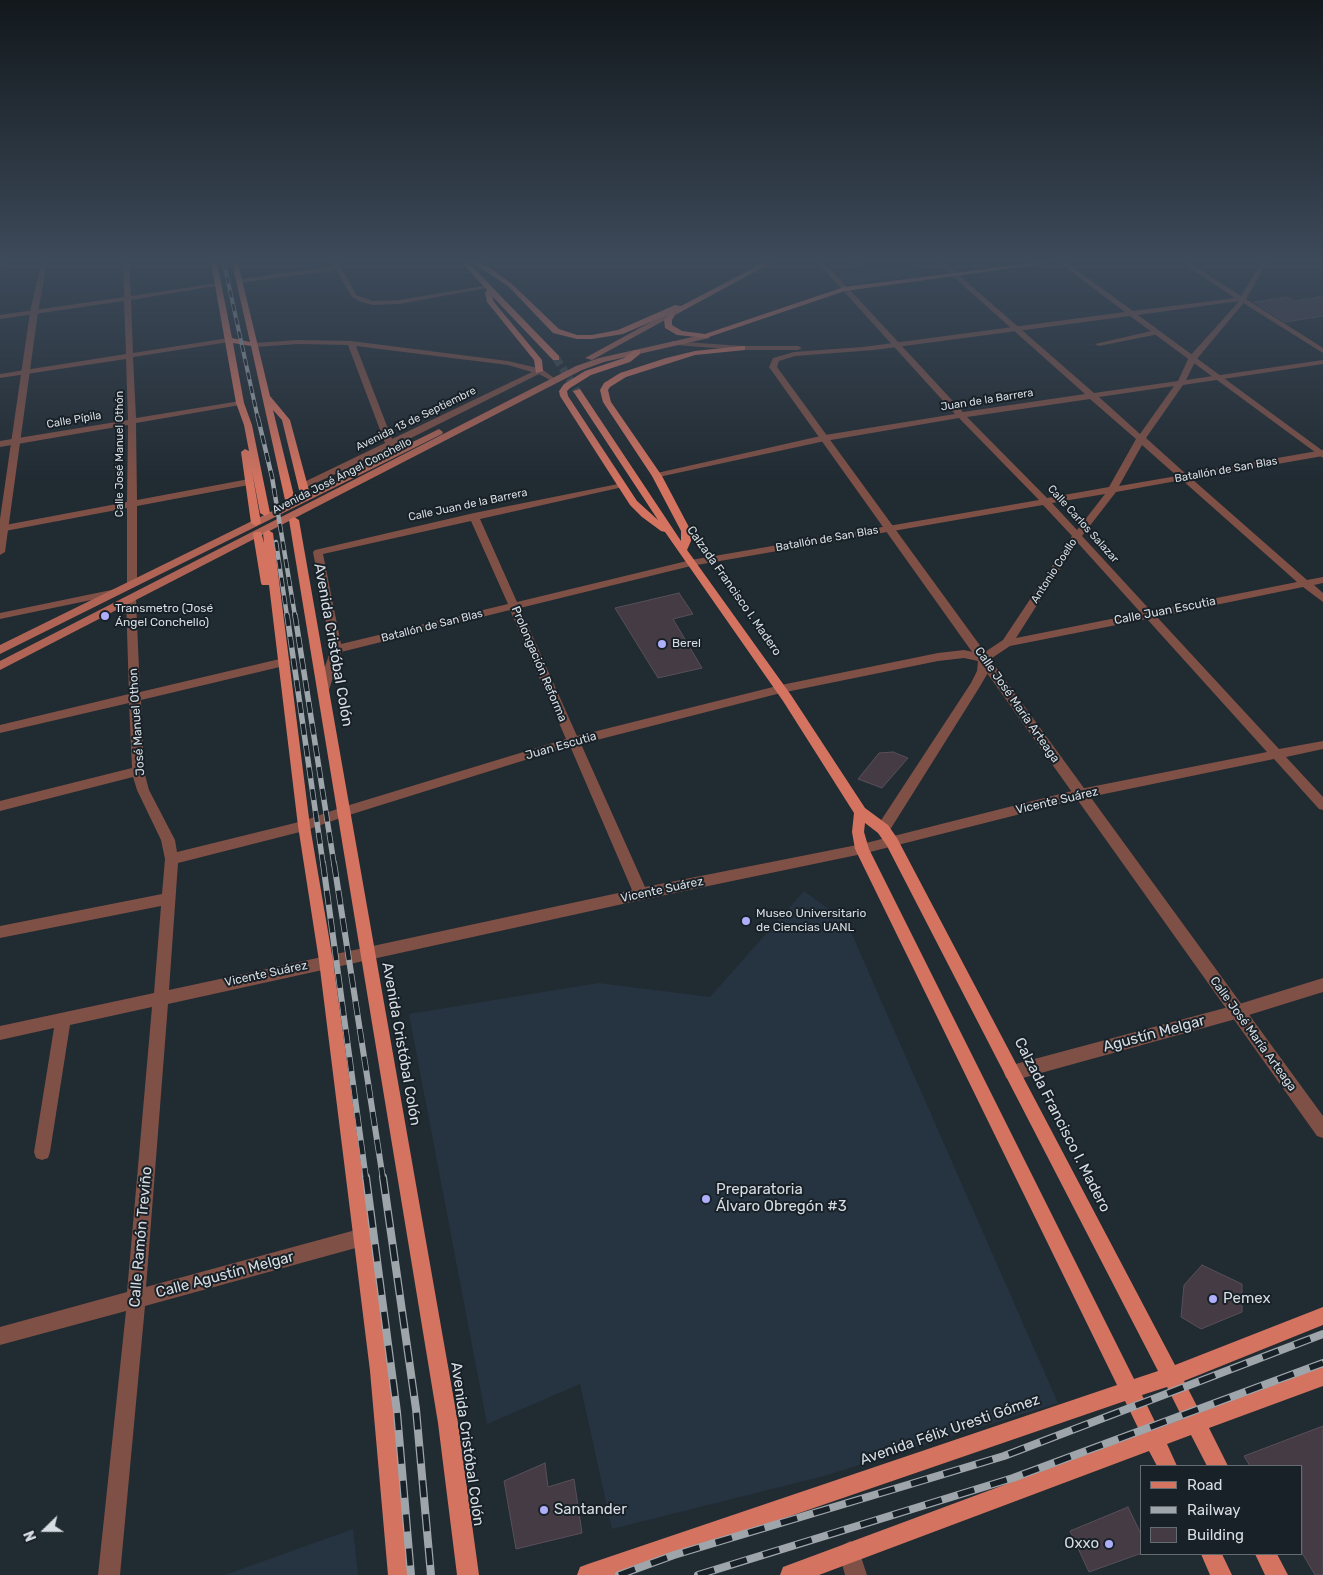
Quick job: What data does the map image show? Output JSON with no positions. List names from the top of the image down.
{
  "streets": {
    "main road": [
      "Avenida José Ángel Conchello",
      "Calzada Francisco I. Madero",
      "Avenida Cristóbal Colón",
      "Avenida Félix Uresti Gómez"
    ],
    "street": [
      "Juan de la Barrera",
      "Avenida 13 de Septiembre",
      "Calle Pípila",
      "Calle José Manuel Othón",
      "Batallón de San Blas",
      "Calle Juan de la Barrera",
      "Calle Carlos Salazar",
      "Antonio Coello",
      "Calle Juan Escutia",
      "Prolongación Reforma",
      "Calle José María Arteaga",
      "José Manuel Othon",
      "Juan Escutia",
      "Vicente Suárez",
      "Agustín Melgar",
      "Calle Ramón Treviño",
      "Calle Agustín Melgar"
    ]
  },
  "crossings": [
    ["Juan de la Barrera", "Calle Carlos Salazar"],
    ["Juan de la Barrera", "Antonio Coello"],
    ["Juan de la Barrera", "Calle José María Arteaga"],
    ["Calle Pípila", "Calle José Manuel Othón"],
    ["Calle José Manuel Othón", "Avenida José Ángel Conchello"],
    ["Batallón de San Blas", "Calle Juan de la Barrera"],
    ["Batallón de San Blas", "Calle Carlos Salazar"],
    ["Batallón de San Blas", "Antonio Coello"],
    ["Batallón de San Blas", "Calzada Francisco I. Madero"],
    ["Batallón de San Blas", "Prolongación Reforma"],
    ["Batallón de San Blas", "Calle José María Arteaga"],
    ["Avenida José Ángel Conchello", "José Manuel Othon"],
    ["Calle Juan de la Barrera", "Prolongación Reforma"],
    ["Calle Carlos Salazar", "Antonio Coello"],
    ["Calle Carlos Salazar", "Calle Juan Escutia"],
    ["Calle Carlos Salazar", "Vicente Suárez"],
    ["Antonio Coello", "Calle Juan Escutia"],
    ["Antonio Coello", "Calle José María Arteaga"],
    ["Calzada Francisco I. Madero", "Juan Escutia"],
    ["Calzada Francisco I. Madero", "Vicente Suárez"],
    ["Calzada Francisco I. Madero", "Agustín Melgar"],
    ["Calzada Francisco I. Madero", "Avenida Félix Uresti Gómez"],
    ["Avenida Cristóbal Colón", "Juan Escutia"],
    ["Avenida Cristóbal Colón", "Vicente Suárez"],
    ["Prolongación Reforma", "Juan Escutia"],
    ["Prolongación Reforma", "Vicente Suárez"],
    ["Calle José María Arteaga", "Vicente Suárez"],
    ["Calle José María Arteaga", "Agustín Melgar"],
    ["José Manuel Othon", "Calle Ramón Treviño"],
    ["Vicente Suárez", "Calle Ramón Treviño"],
    ["Calle Ramón Treviño", "Calle Agustín Melgar"]
  ],
  "places": [
    "Transmetro (José Ángel Conchello)",
    "Berel",
    "Museo Universitario de Ciencias UANL",
    "Preparatoria Álvaro Obregón #3",
    "Pemex",
    "Santander",
    "Oxxo"
  ],
  "legend": ["Road", "Railway", "Building"],
  "north": "left"
}
